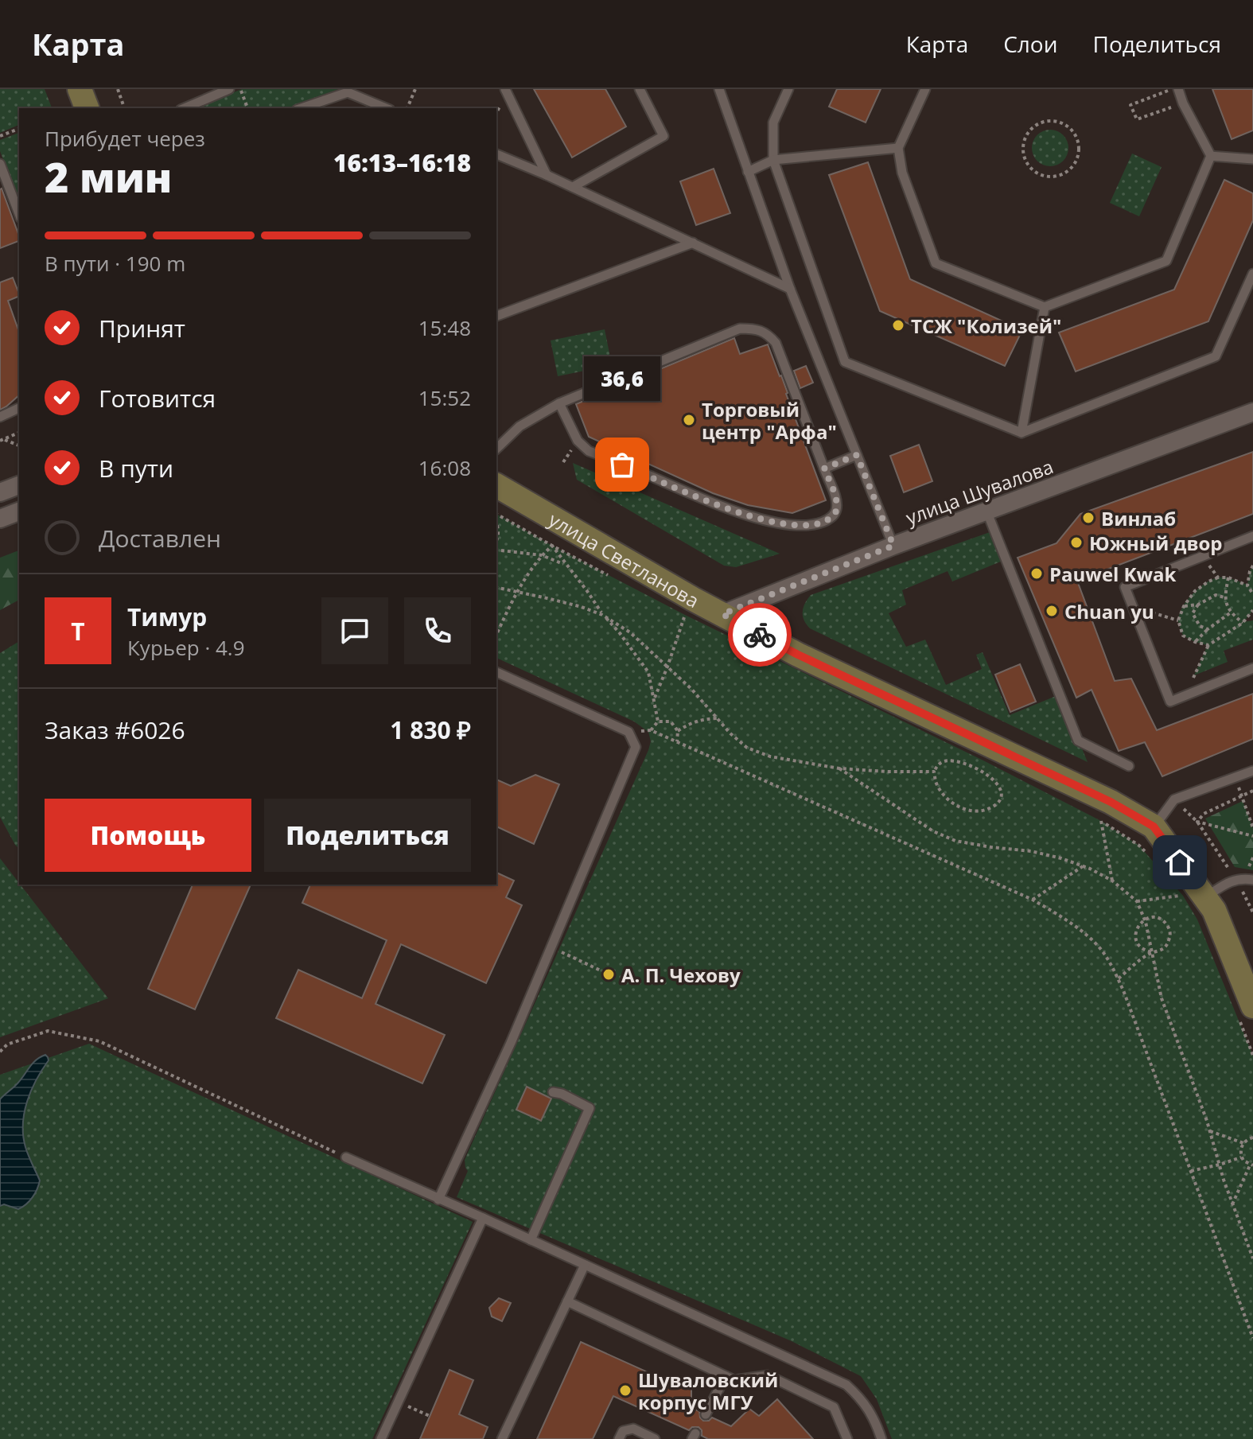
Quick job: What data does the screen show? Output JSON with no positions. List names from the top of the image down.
{
  "streets": {
    "street": ["улица Шувалова", "улица Светланова"]
  },
  "crossings": [
    ["улица Шувалова", "улица Светланова"]
  ],
  "places": [
    "ТСЖ \"Колизей\"",
    "Торговый центр \"Арфа\"",
    "36,6",
    "Винлаб",
    "Южный двор",
    "Pauwel Kwak",
    "Chuan yu",
    "А. П. Чехову",
    "Шуваловский корпус МГУ"
  ],
  "page": {
    "header": "Карта",
    "nav": ["Карта", "Слои", "Поделиться"],
    "heading": ["2 мин", "Прибудет через", "16:13–16:18"],
    "panel": [
      "Тимур",
      "Курьер · 4.9",
      "Заказ #6026",
      "1 830 ₽"
    ],
    "bar": "В пути · 190 m",
    "list": [
      ["Принят", "15:48"],
      ["Готовится", "15:52"],
      ["В пути", "16:08"],
      "Доставлен"
    ],
    "bubble": "36,6",
    "round": "Т",
    "buttons": ["Помощь", "Поделиться"]
  }
}
